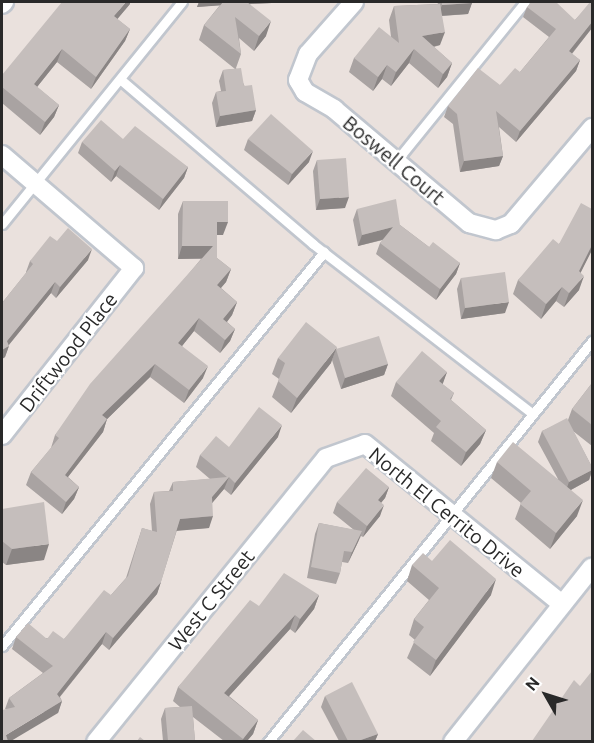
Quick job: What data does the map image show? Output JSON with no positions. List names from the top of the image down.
{
  "streets": {
    "street": [
      "Boswell Court",
      "Driftwood Place",
      "North El Cerrito Drive",
      "West C Street"
    ]
  },
  "crossings": [
    ["North El Cerrito Drive", "West C Street"]
  ],
  "north": "top left"
}
